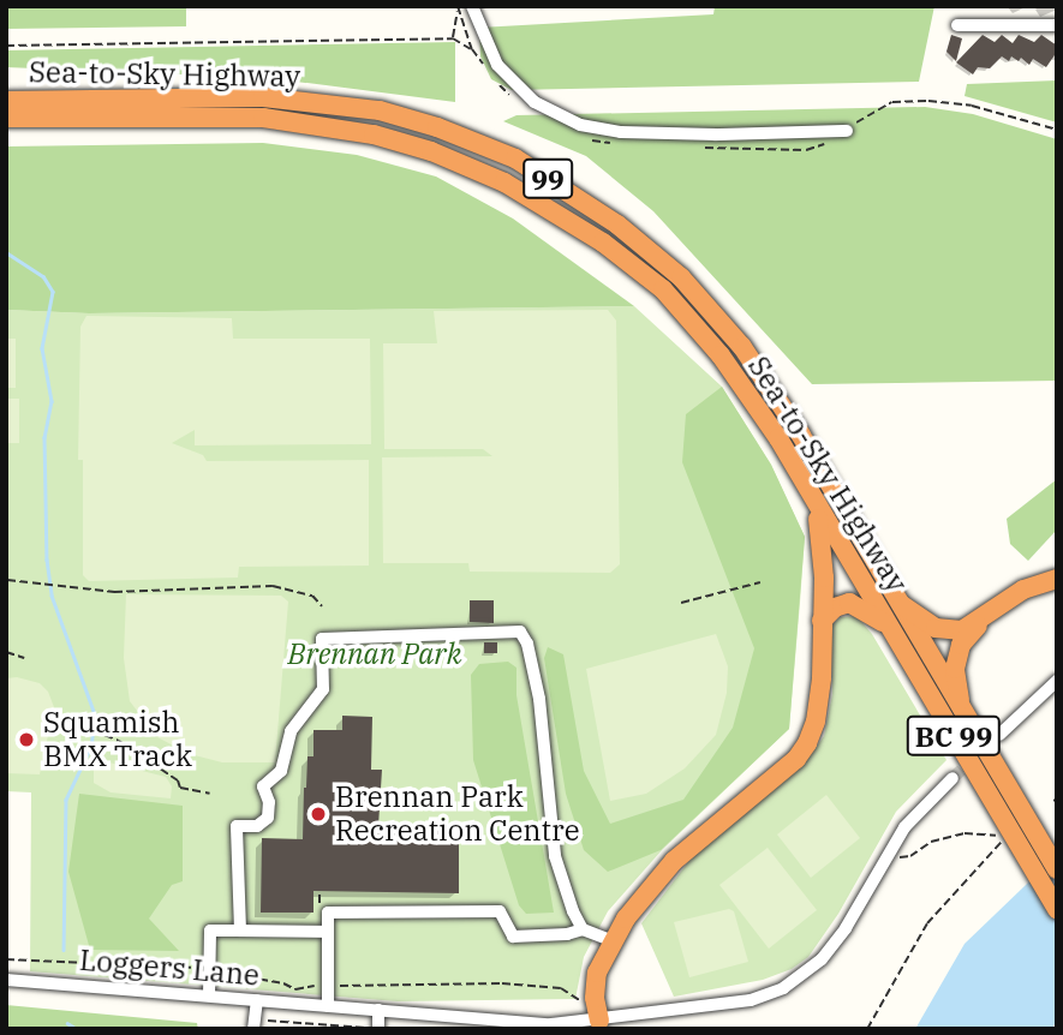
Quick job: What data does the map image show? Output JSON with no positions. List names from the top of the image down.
{
  "streets": {
    "highway": ["Sea-to-Sky Highway", "99", "BC 99"],
    "street": ["Loggers Lane"]
  },
  "parks": ["Brennan Park"],
  "places": ["Squamish BMX Track", "Brennan Park Recreation Centre"]
}
